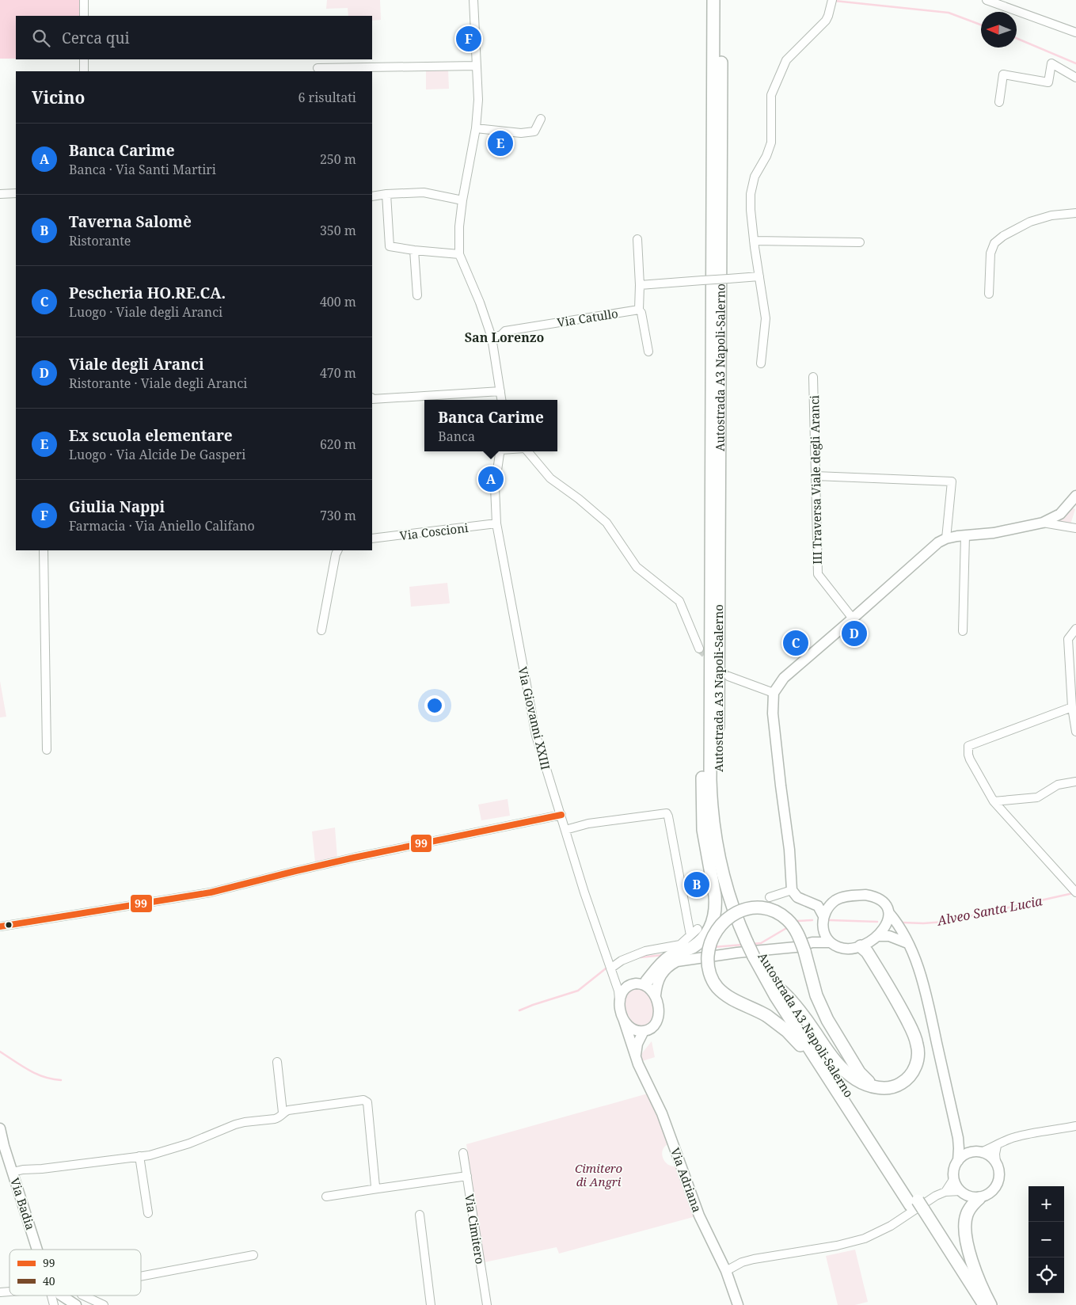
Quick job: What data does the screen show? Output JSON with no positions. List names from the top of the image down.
{
  "streets": {
    "highway": ["Autostrada A3 Napoli-Salerno"],
    "main road": ["Via Adriana", "Via Badia"],
    "street": [
      "Via Catullo",
      "III Traversa Viale degli Aranci",
      "Via Coscioni",
      "Via Giovanni XXIII",
      "Via Cimitero"
    ]
  },
  "crossings": [
    ["Via Coscioni", "Via Giovanni XXIII"],
    ["Via Giovanni XXIII", "Via Adriana"]
  ],
  "districts": ["San Lorenzo"],
  "water": ["Alveo Santa Lucia"],
  "parks": ["Cimitero di Angri"],
  "lines": ["transit line 99"],
  "legend": ["99", "40"],
  "north": "left",
  "page": {
    "search": "Cerca qui",
    "pins": [
      "F",
      "E",
      "A",
      "D",
      "C",
      "B"
    ],
    "heading": ["Vicino", "6 risultati"],
    "list": [
      {
        "mark": "A",
        "name": "Banca Carime",
        "note": "Banca · Via Santi Martiri",
        "value": "250 m"
      },
      {
        "mark": "B",
        "name": "Taverna Salomè",
        "note": "Ristorante",
        "value": "350 m"
      },
      {
        "mark": "C",
        "name": "Pescheria HO.RE.CA.",
        "note": "Luogo · Viale degli Aranci",
        "value": "400 m"
      },
      {
        "mark": "D",
        "name": "Viale degli Aranci",
        "note": "Ristorante · Viale degli Aranci",
        "value": "470 m"
      },
      {
        "mark": "E",
        "name": "Ex scuola elementare",
        "note": "Luogo · Via Alcide De Gasperi",
        "value": "620 m"
      },
      {
        "mark": "F",
        "name": "Giulia Nappi",
        "note": "Farmacia · Via Aniello Califano",
        "value": "730 m"
      }
    ],
    "popup": ["Banca Carime", "Banca"],
    "map_buttons": ["+", "−"]
  }
}
